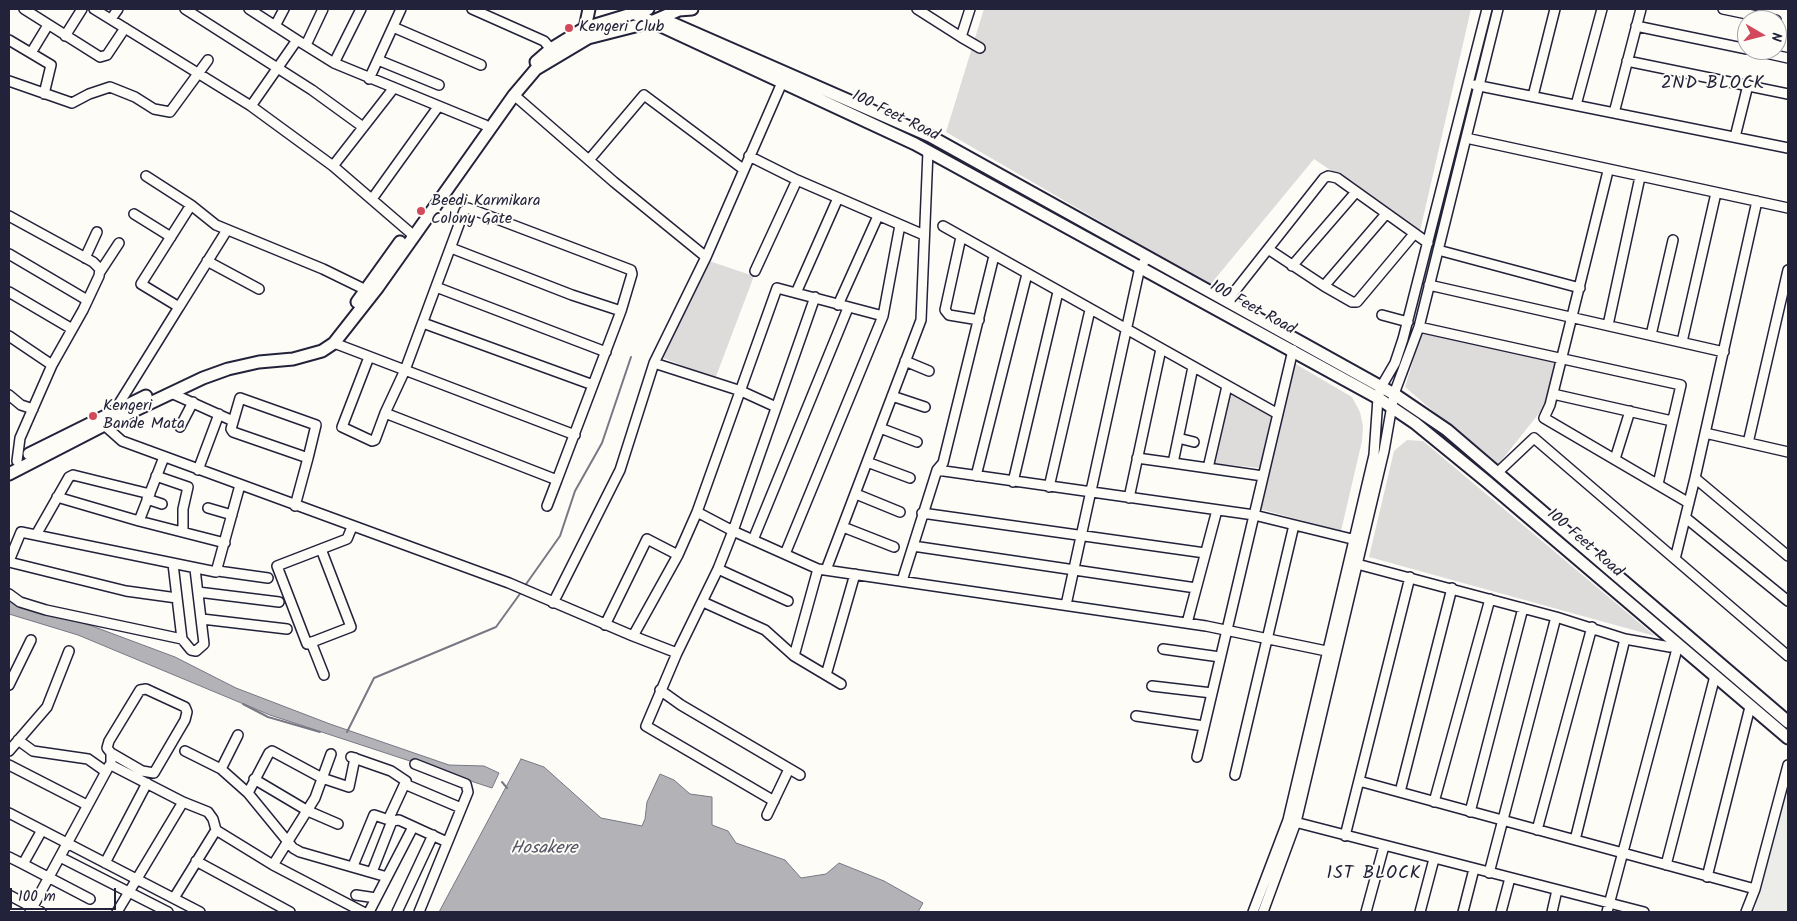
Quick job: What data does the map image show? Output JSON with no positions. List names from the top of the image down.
{
  "streets": {
    "main road": ["100 Feet Road"]
  },
  "districts": ["2ND BLOCK", "1ST BLOCK"],
  "water": ["Hosakere"],
  "places": ["Kengeri Club", "Beedi Karmikara Colony Gate", "Kengeri Bande Mata"],
  "scale_bar": "100 m",
  "north": "right"
}
